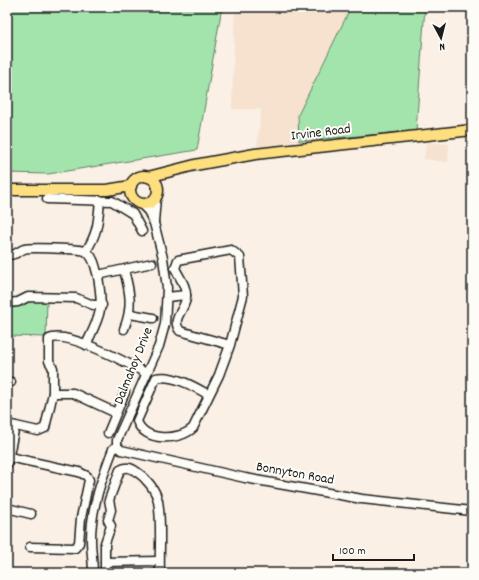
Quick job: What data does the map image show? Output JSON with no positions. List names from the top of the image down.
{
  "streets": {
    "main road": ["Irvine Road"],
    "street": ["Dalmahoy Drive", "Bonnyton Road"]
  },
  "crossings": [
    ["Dalmahoy Drive", "Bonnyton Road"]
  ],
  "scale_bar": "100 m",
  "north": "bottom"
}
